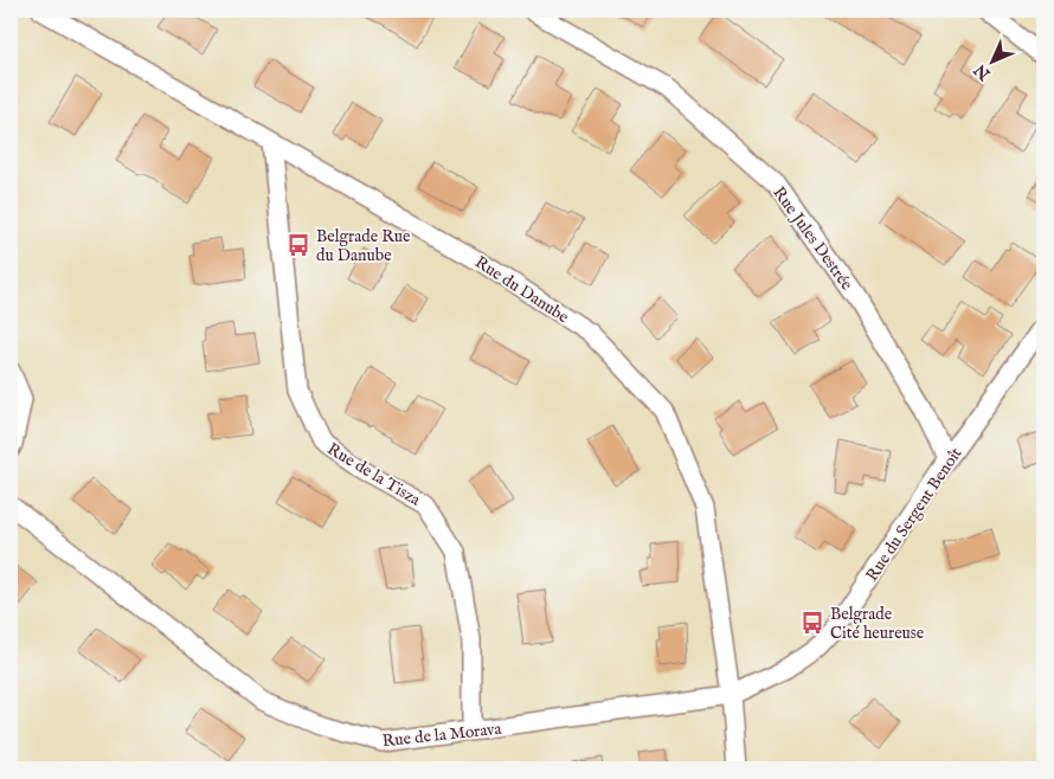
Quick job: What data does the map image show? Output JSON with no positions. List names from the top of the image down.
{
  "streets": {
    "street": [
      "Rue Jules Destrée",
      "Rue du Danube",
      "Rue de la Tisza",
      "Rue du Sergent Benoît",
      "Rue de la Morava"
    ]
  },
  "crossings": [
    ["Rue Jules Destrée", "Rue du Sergent Benoît"],
    ["Rue du Danube", "Rue de la Tisza"],
    ["Rue du Danube", "Rue du Sergent Benoît"],
    ["Rue du Danube", "Rue de la Morava"],
    ["Rue de la Tisza", "Rue de la Morava"],
    ["Rue du Sergent Benoît", "Rue de la Morava"]
  ],
  "places": {
    "bus stop": ["Belgrade Rue du Danube", "Belgrade Cité heureuse"]
  },
  "north": "bottom left"
}
